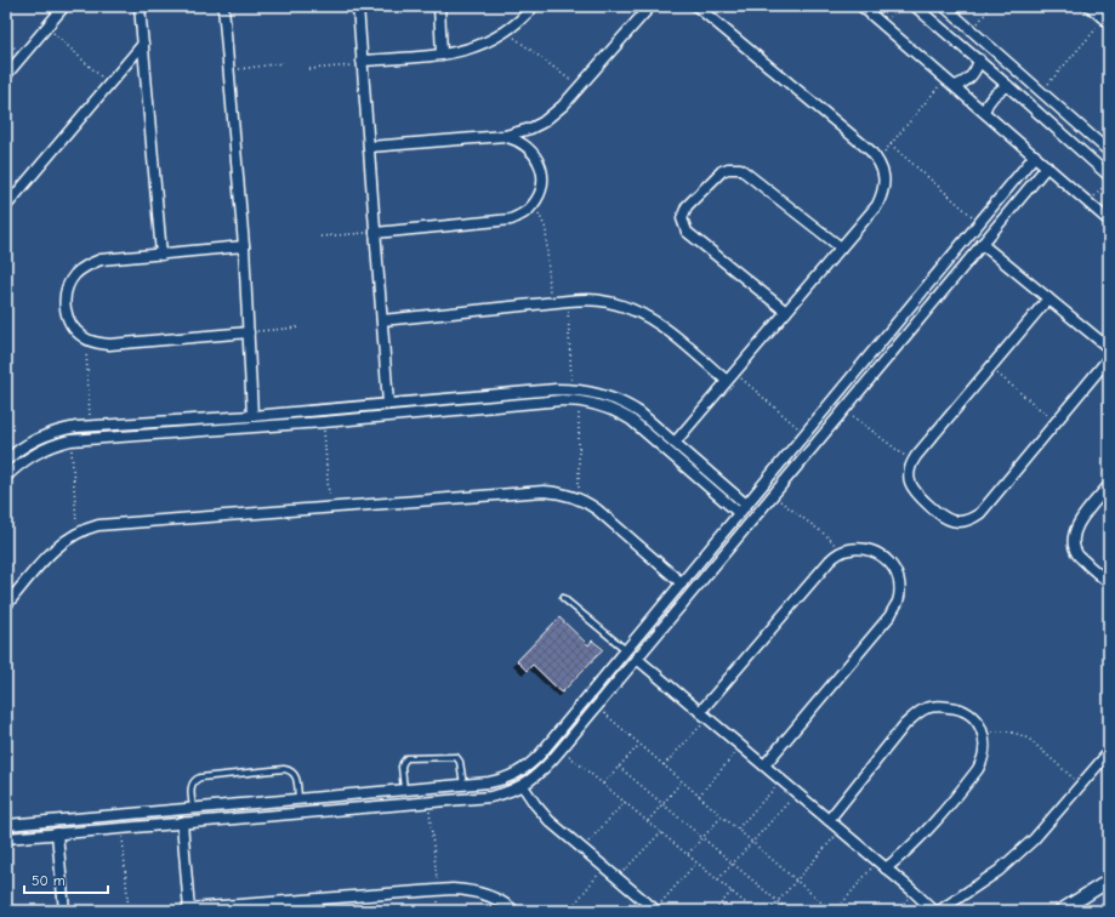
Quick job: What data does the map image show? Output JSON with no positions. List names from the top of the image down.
{
  "scale_bar": "50 m"
}
